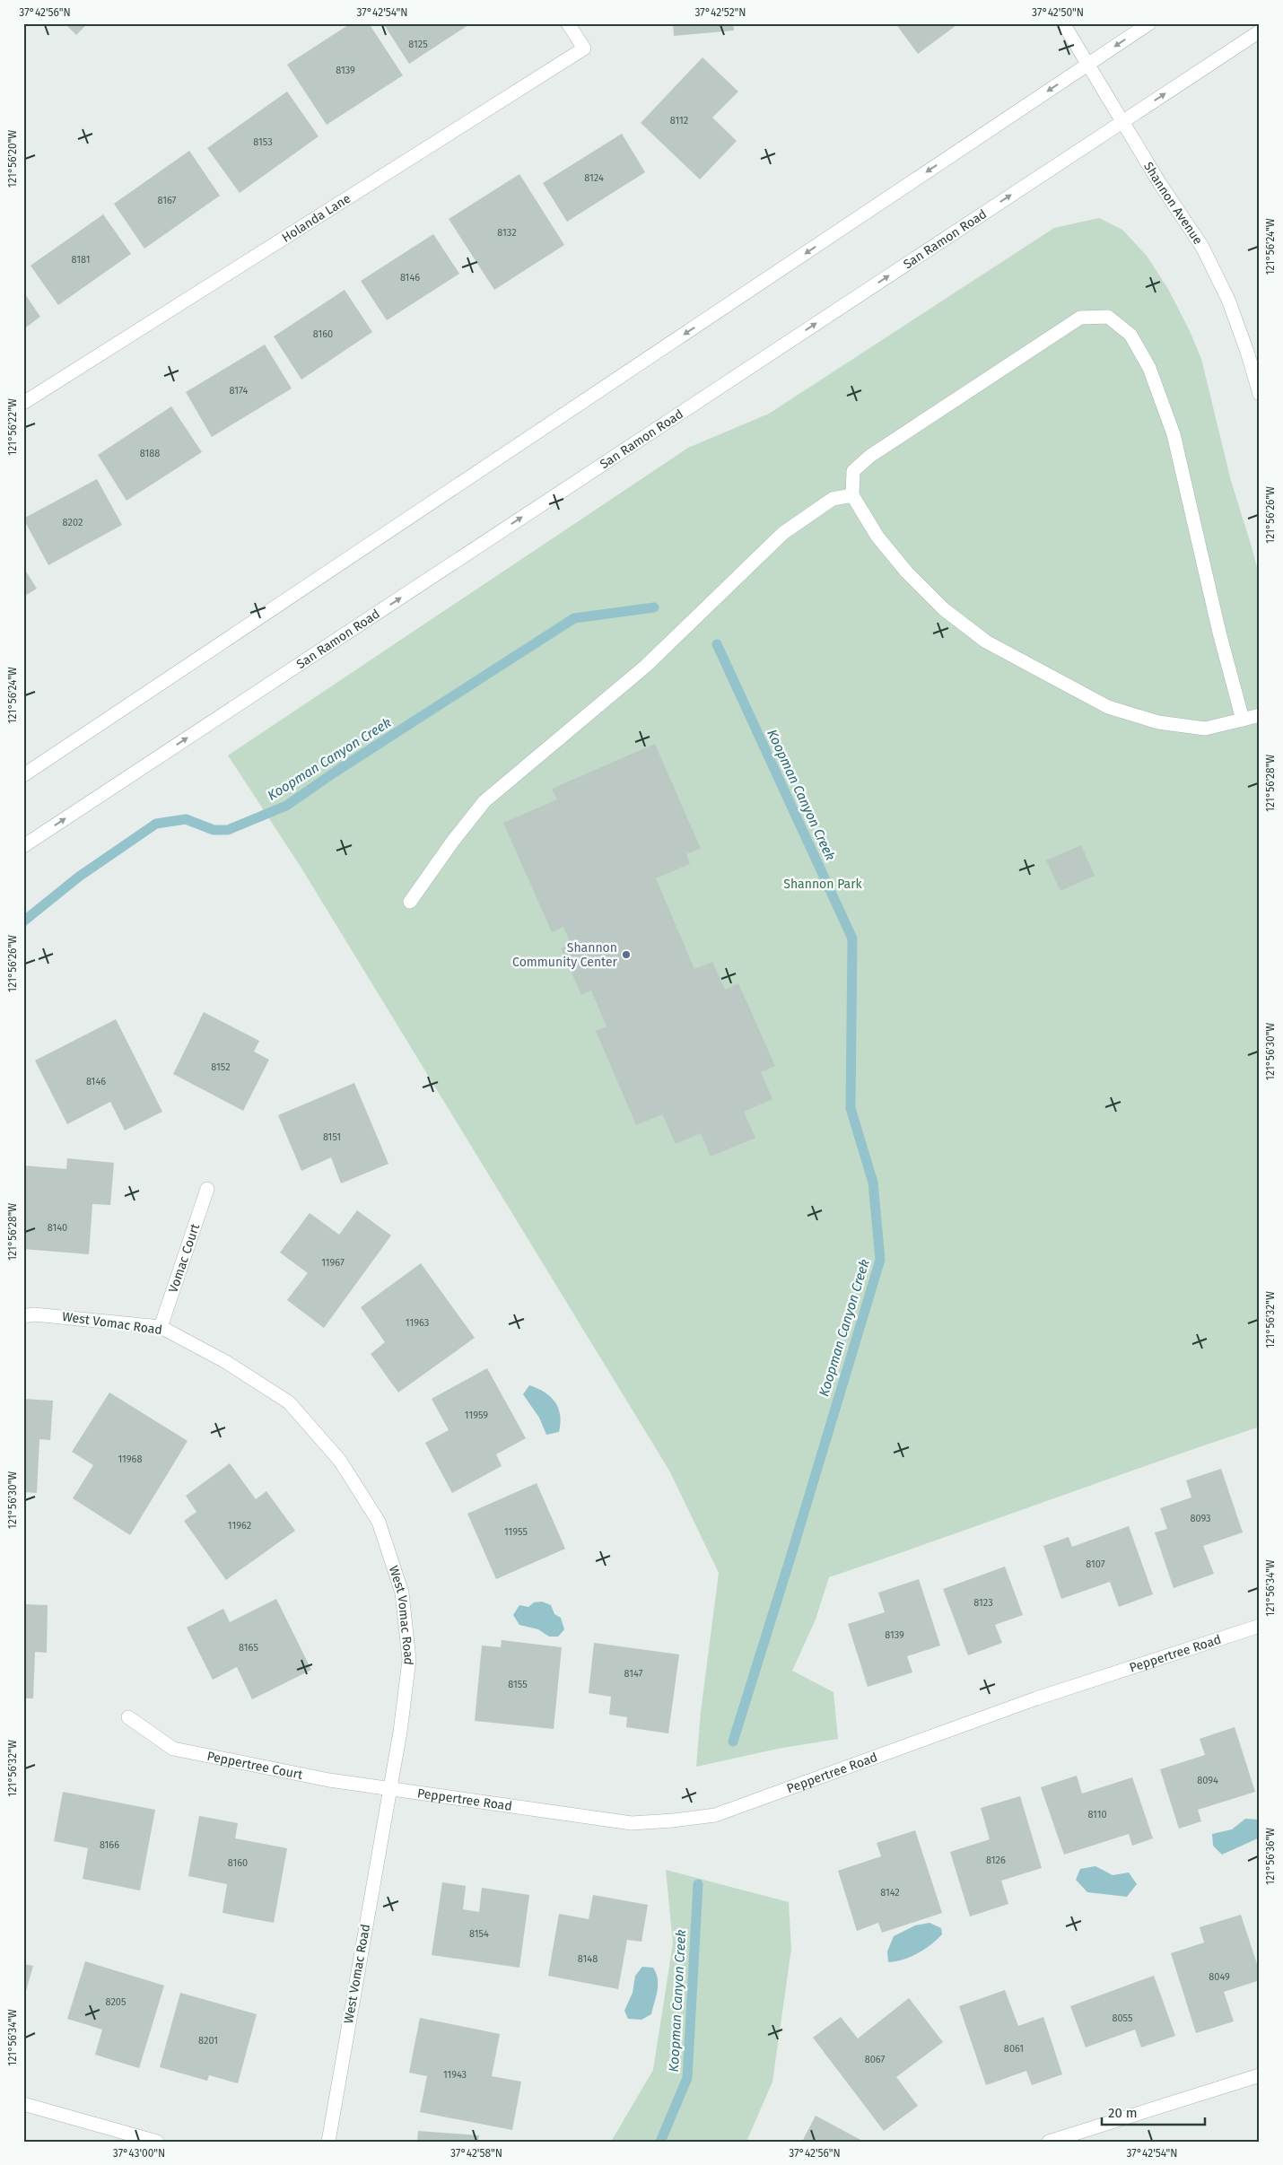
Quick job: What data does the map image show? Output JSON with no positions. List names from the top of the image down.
{
  "streets": {
    "street": [
      "Shannon Avenue",
      "Holanda Lane",
      "San Ramon Road",
      "Vomac Court",
      "West Vomac Road",
      "Peppertree Road",
      "Peppertree Court"
    ]
  },
  "crossings": [
    ["Shannon Avenue", "San Ramon Road"],
    ["Vomac Court", "West Vomac Road"],
    ["West Vomac Road", "Peppertree Road"],
    ["West Vomac Road", "Peppertree Court"],
    ["Peppertree Road", "Peppertree Court"]
  ],
  "water": ["Koopman Canyon Creek"],
  "parks": ["Shannon Park"],
  "places": ["Shannon Community Center"],
  "house_numbers": [
    "8125",
    "8139",
    "8112",
    "8153",
    "8124",
    "8167",
    "8132",
    "8181",
    "8146",
    "8160",
    "8174",
    "8188",
    "8202",
    "8152",
    "8146",
    "8151",
    "8140",
    "11967",
    "11963",
    "11959",
    "11968",
    "8093",
    "11962",
    "11955",
    "8107",
    "8123",
    "8139",
    "8165",
    "8147",
    "8155",
    "8094",
    "8110",
    "8166",
    "8126",
    "8160",
    "8142",
    "8154",
    "8148",
    "8049",
    "8205",
    "8055",
    "8201",
    "8061",
    "8067",
    "11943"
  ],
  "scale_bar": "20 m",
  "coordinates": [
    "37°42'56\"N",
    "37°42'54\"N",
    "37°42'52\"N",
    "37°42'50\"N",
    "121°56'20\"W",
    "121°56'24\"W",
    "121°56'22\"W",
    "121°56'26\"W",
    "121°56'28\"W",
    "121°56'30\"W",
    "121°56'32\"W",
    "121°56'34\"W",
    "121°56'36\"W",
    "37°43'00\"N",
    "37°42'58\"N"
  ]
}
